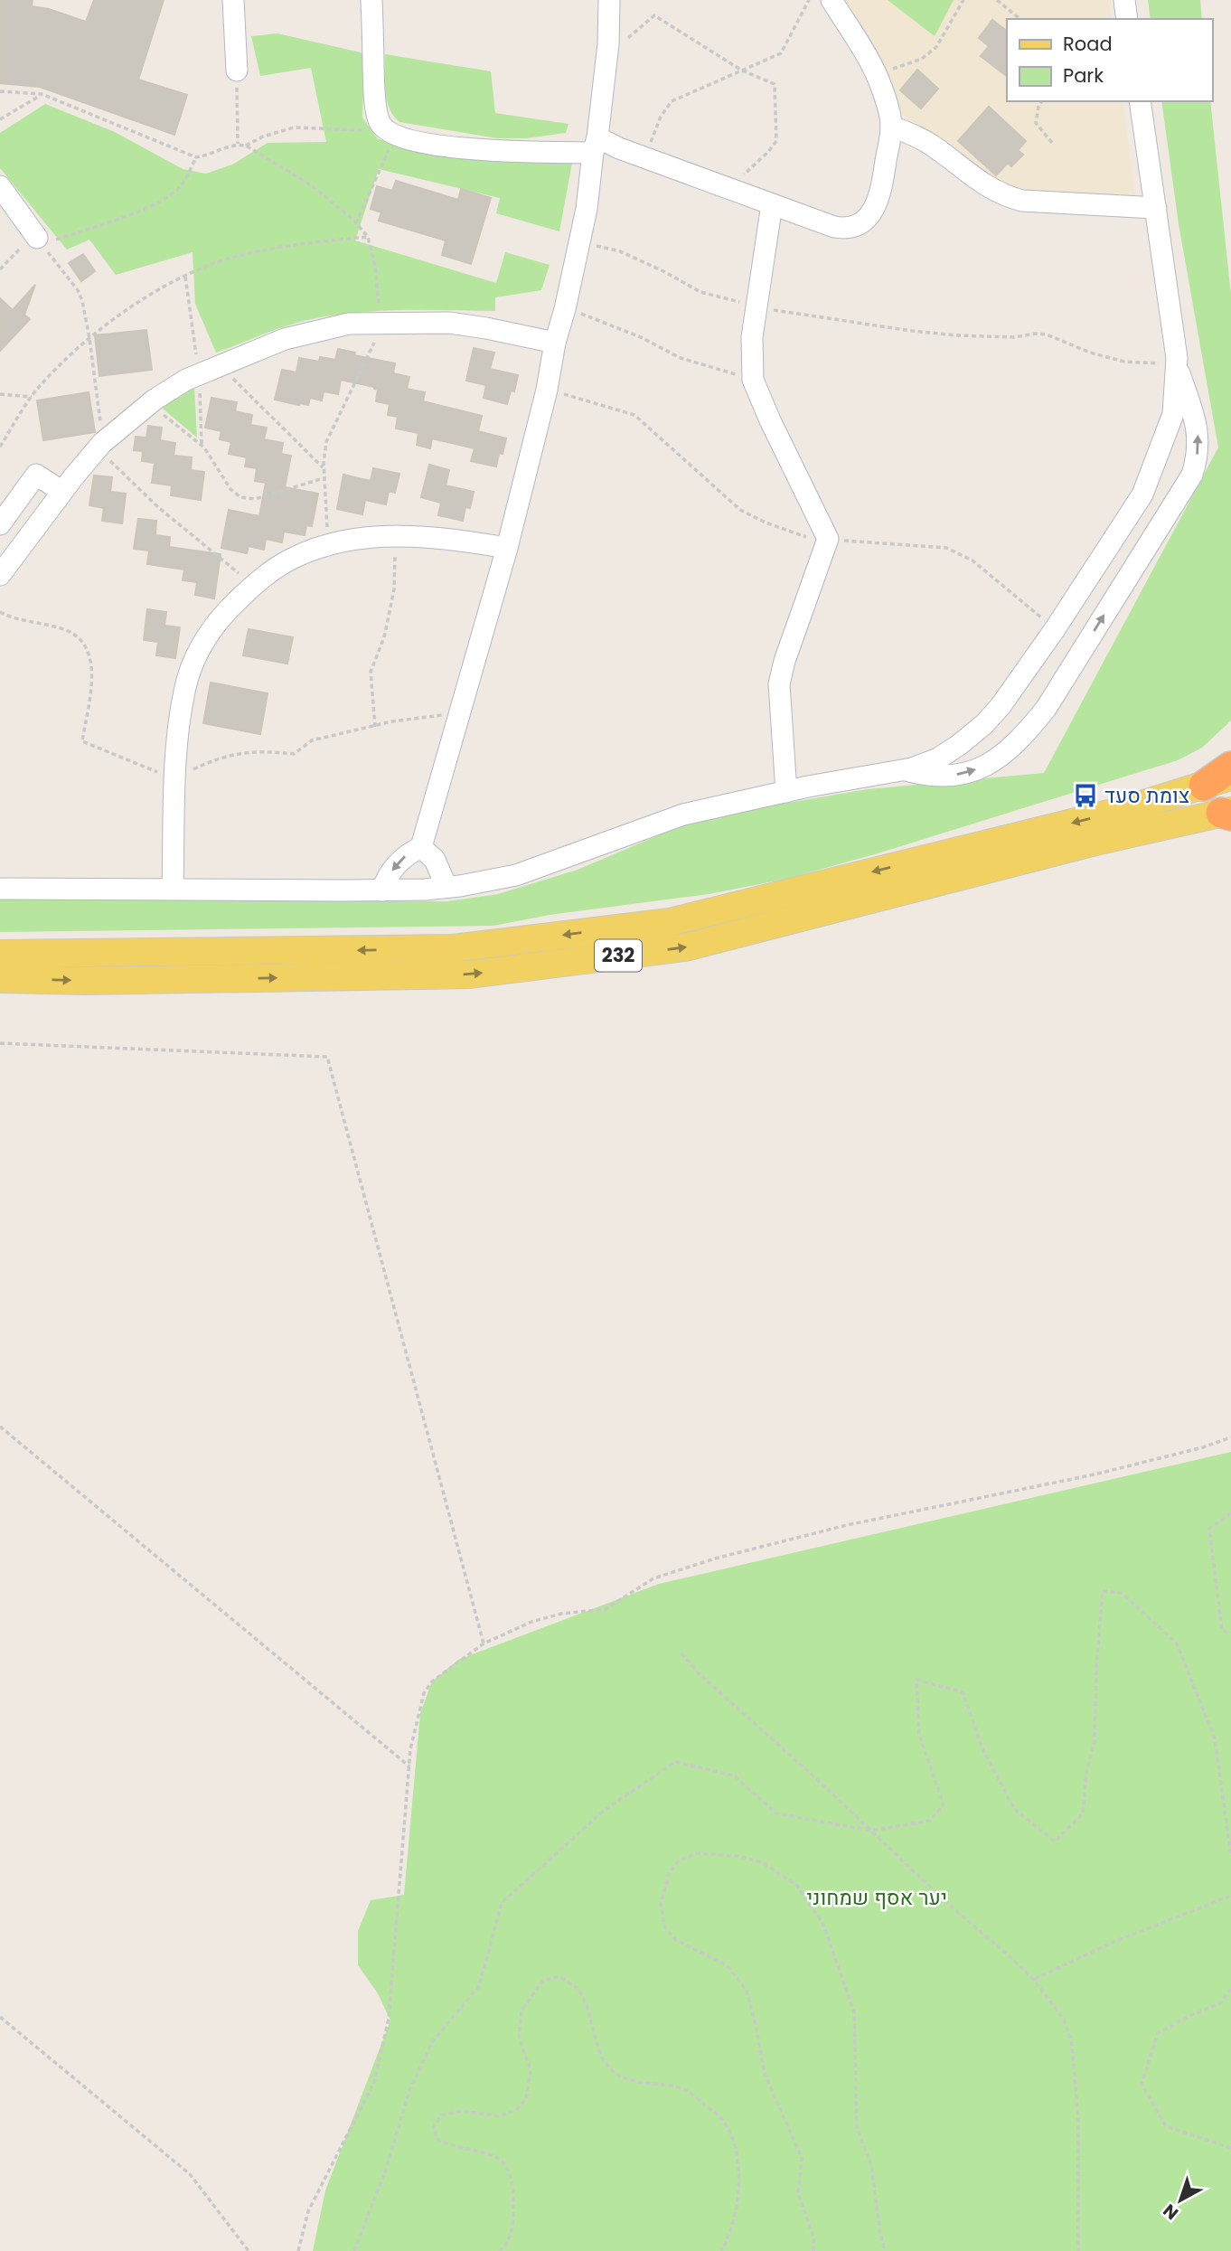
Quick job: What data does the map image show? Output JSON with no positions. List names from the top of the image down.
{
  "streets": {
    "main road": ["232"]
  },
  "parks": ["יער אסף שמחוני"],
  "places": {
    "bus stop": ["צומת סעד"]
  },
  "legend": ["Road", "Park"],
  "north": "bottom left"
}
